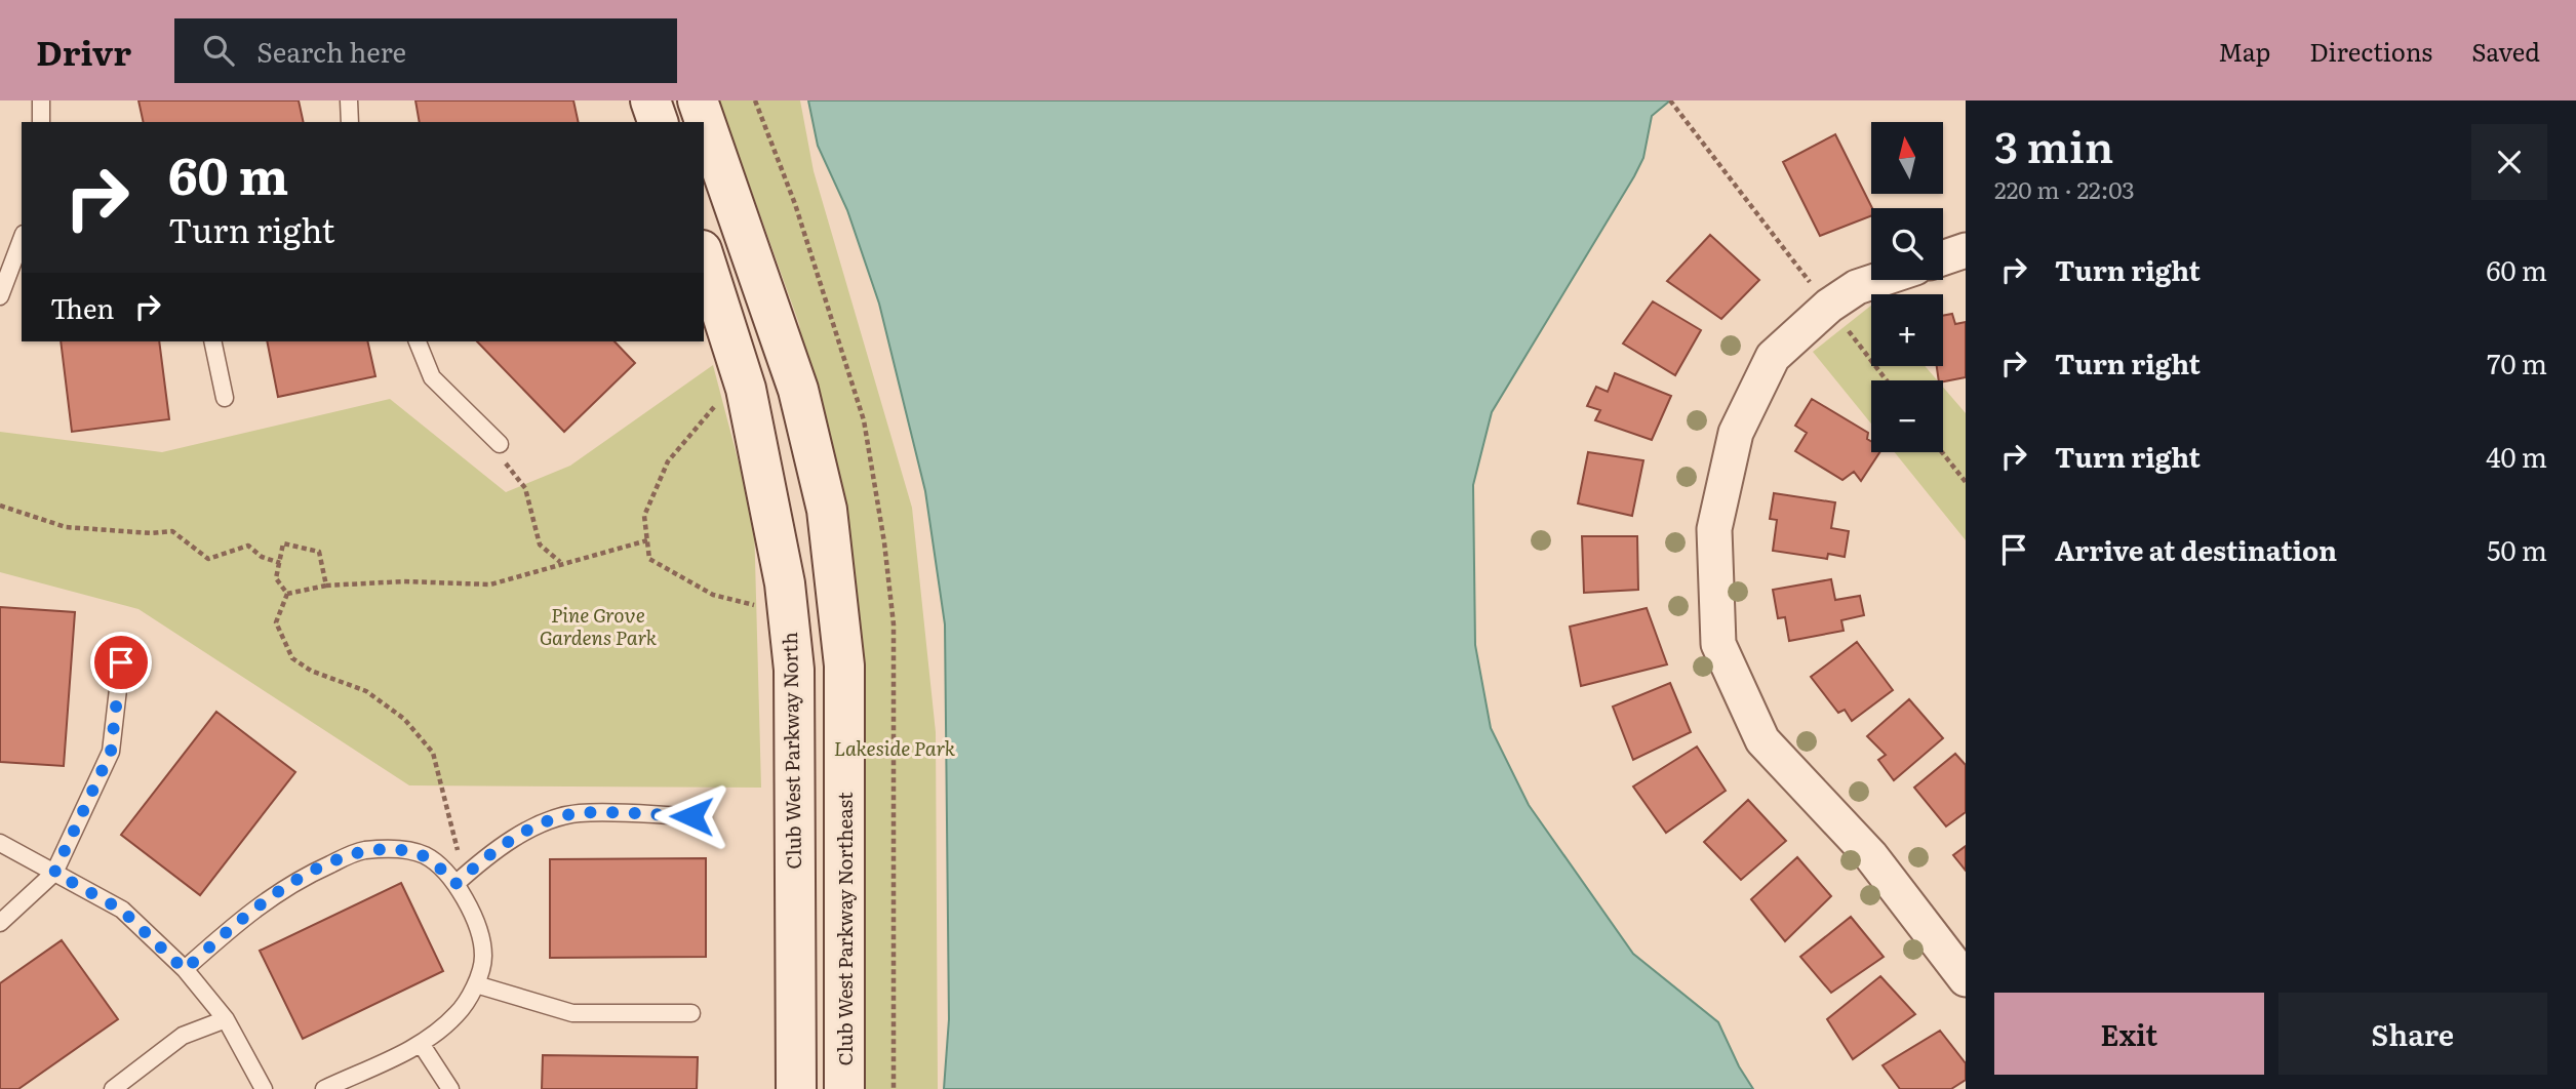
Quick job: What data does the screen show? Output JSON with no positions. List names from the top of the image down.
{
  "streets": {
    "street": ["Club West Parkway North", "Club West Parkway Northeast"]
  },
  "parks": ["Pine Grove Gardens Park", "Lakeside Park"],
  "north": "top",
  "page": {
    "header": "Drivr",
    "search": "Search here",
    "nav": ["Map", "Directions", "Saved"],
    "heading": ["3 min", "220 m · 22:03"],
    "map_buttons": ["+", "−"],
    "turn": ["60 m", "Turn right"],
    "list": [
      {
        "name": "Turn right",
        "value": "60 m"
      },
      {
        "name": "Turn right",
        "value": "70 m"
      },
      {
        "name": "Turn right",
        "value": "40 m"
      },
      {
        "name": "Arrive at destination",
        "value": "50 m"
      }
    ],
    "then": "Then",
    "buttons": ["Exit", "Share"]
  }
}
